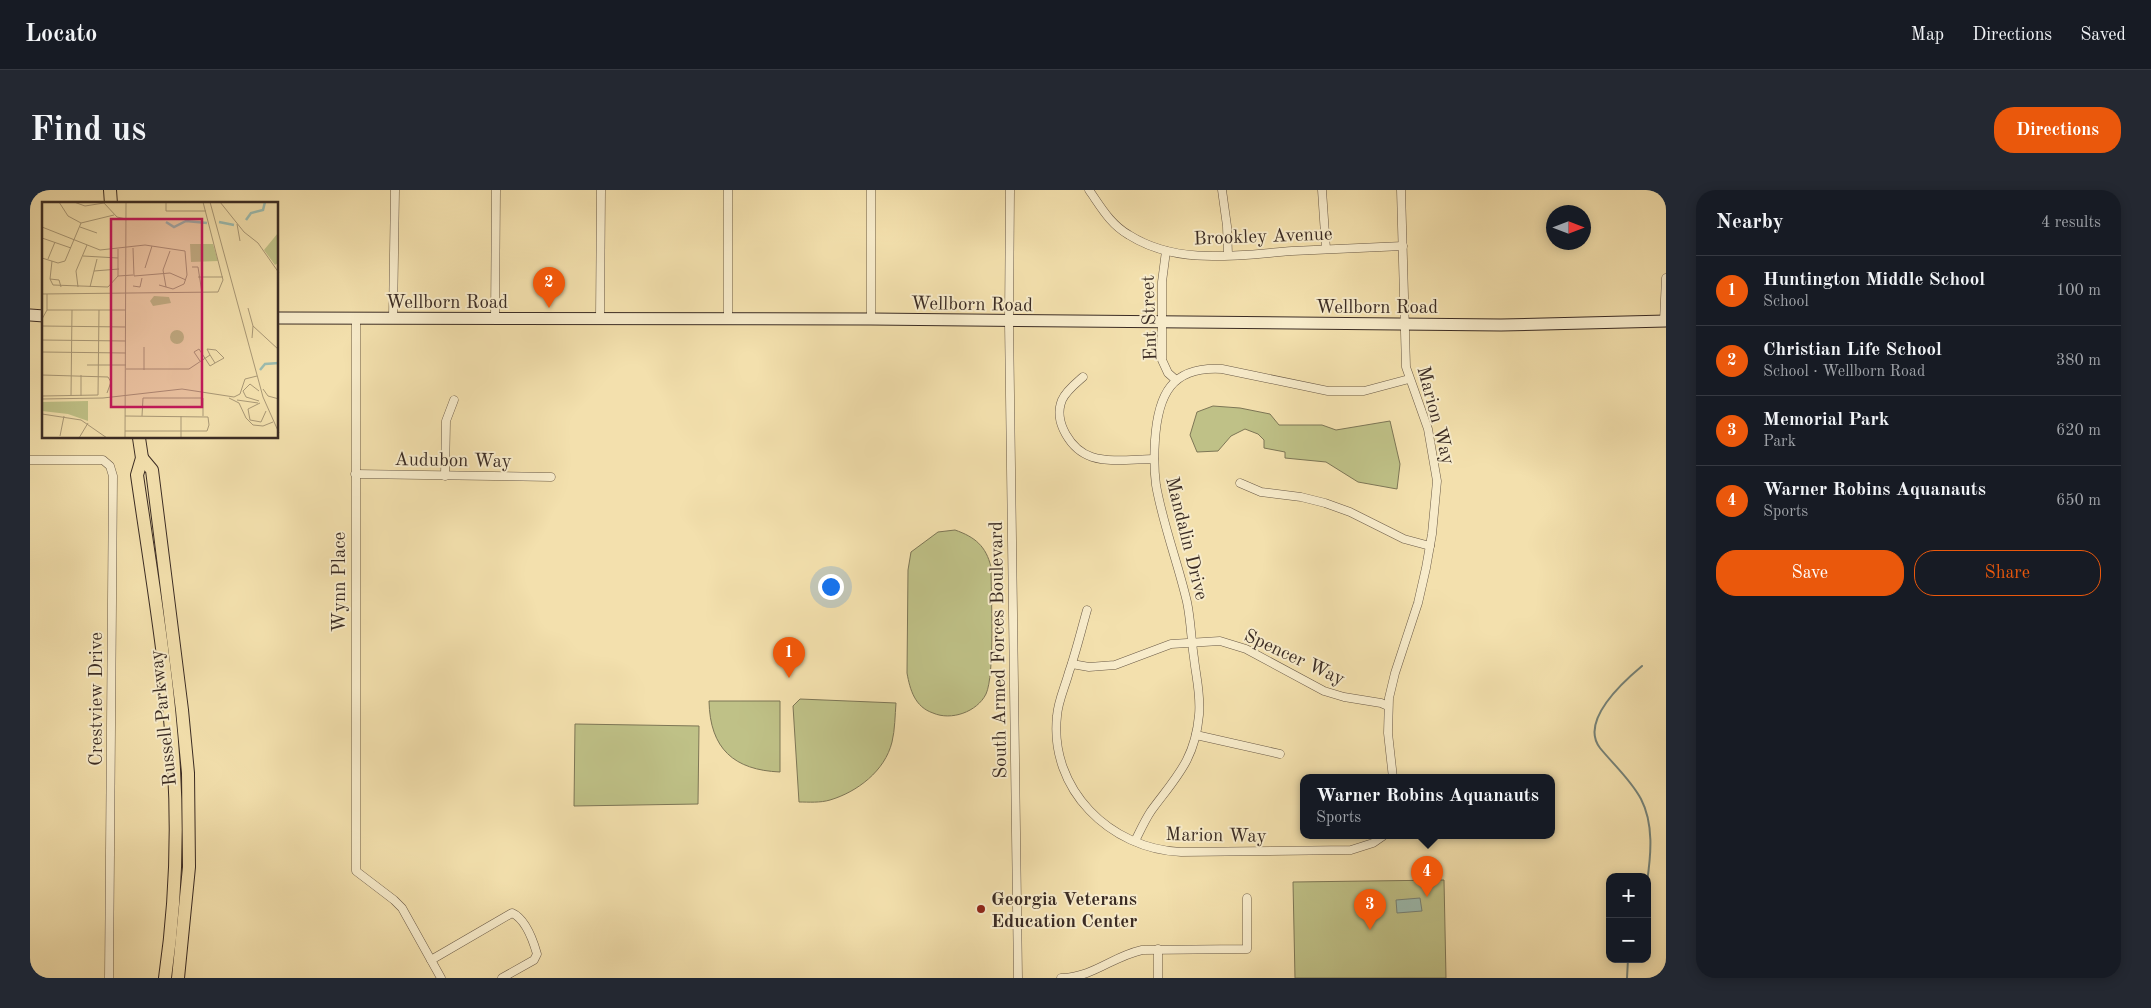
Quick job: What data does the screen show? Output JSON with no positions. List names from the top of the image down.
{
  "streets": {
    "main road": ["Russell Parkway"],
    "street": [
      "Brookley Avenue",
      "Wellborn Road",
      "Ent Street",
      "Marion Way",
      "Audubon Way",
      "Mandalin Drive",
      "Wynn Place",
      "South Armed Forces Boulevard",
      "Spencer Way",
      "Crestview Drive"
    ]
  },
  "crossings": [
    ["Brookley Avenue", "Ent Street"],
    ["Brookley Avenue", "Marion Way"],
    ["Wellborn Road", "Ent Street"],
    ["Wellborn Road", "Marion Way"],
    ["Wellborn Road", "Wynn Place"],
    ["Wellborn Road", "South Armed Forces Boulevard"],
    ["Ent Street", "Mandalin Drive"],
    ["Marion Way", "Mandalin Drive"],
    ["Marion Way", "Spencer Way"],
    ["Audubon Way", "Wynn Place"],
    ["Mandalin Drive", "Spencer Way"]
  ],
  "places": ["Georgia Veterans Education Center"],
  "north": "right",
  "page": {
    "header": "Locato",
    "nav": ["Map", "Directions", "Saved"],
    "buttons": [
      "Directions",
      ["Save", "Share"]
    ],
    "title": "Find us",
    "heading": ["Nearby", "4 results"],
    "list": [
      {
        "mark": "1",
        "name": "Huntington Middle School",
        "note": "School",
        "value": "100 m"
      },
      {
        "mark": "2",
        "name": "Christian Life School",
        "note": "School · Wellborn Road",
        "value": "380 m"
      },
      {
        "mark": "3",
        "name": "Memorial Park",
        "note": "Park",
        "value": "620 m"
      },
      {
        "mark": "4",
        "name": "Warner Robins Aquanauts",
        "note": "Sports",
        "value": "650 m"
      }
    ],
    "pins": [
      "2",
      "1",
      "4",
      "3"
    ],
    "popup": ["Warner Robins Aquanauts", "Sports"],
    "map_buttons": ["+", "−"]
  }
}
